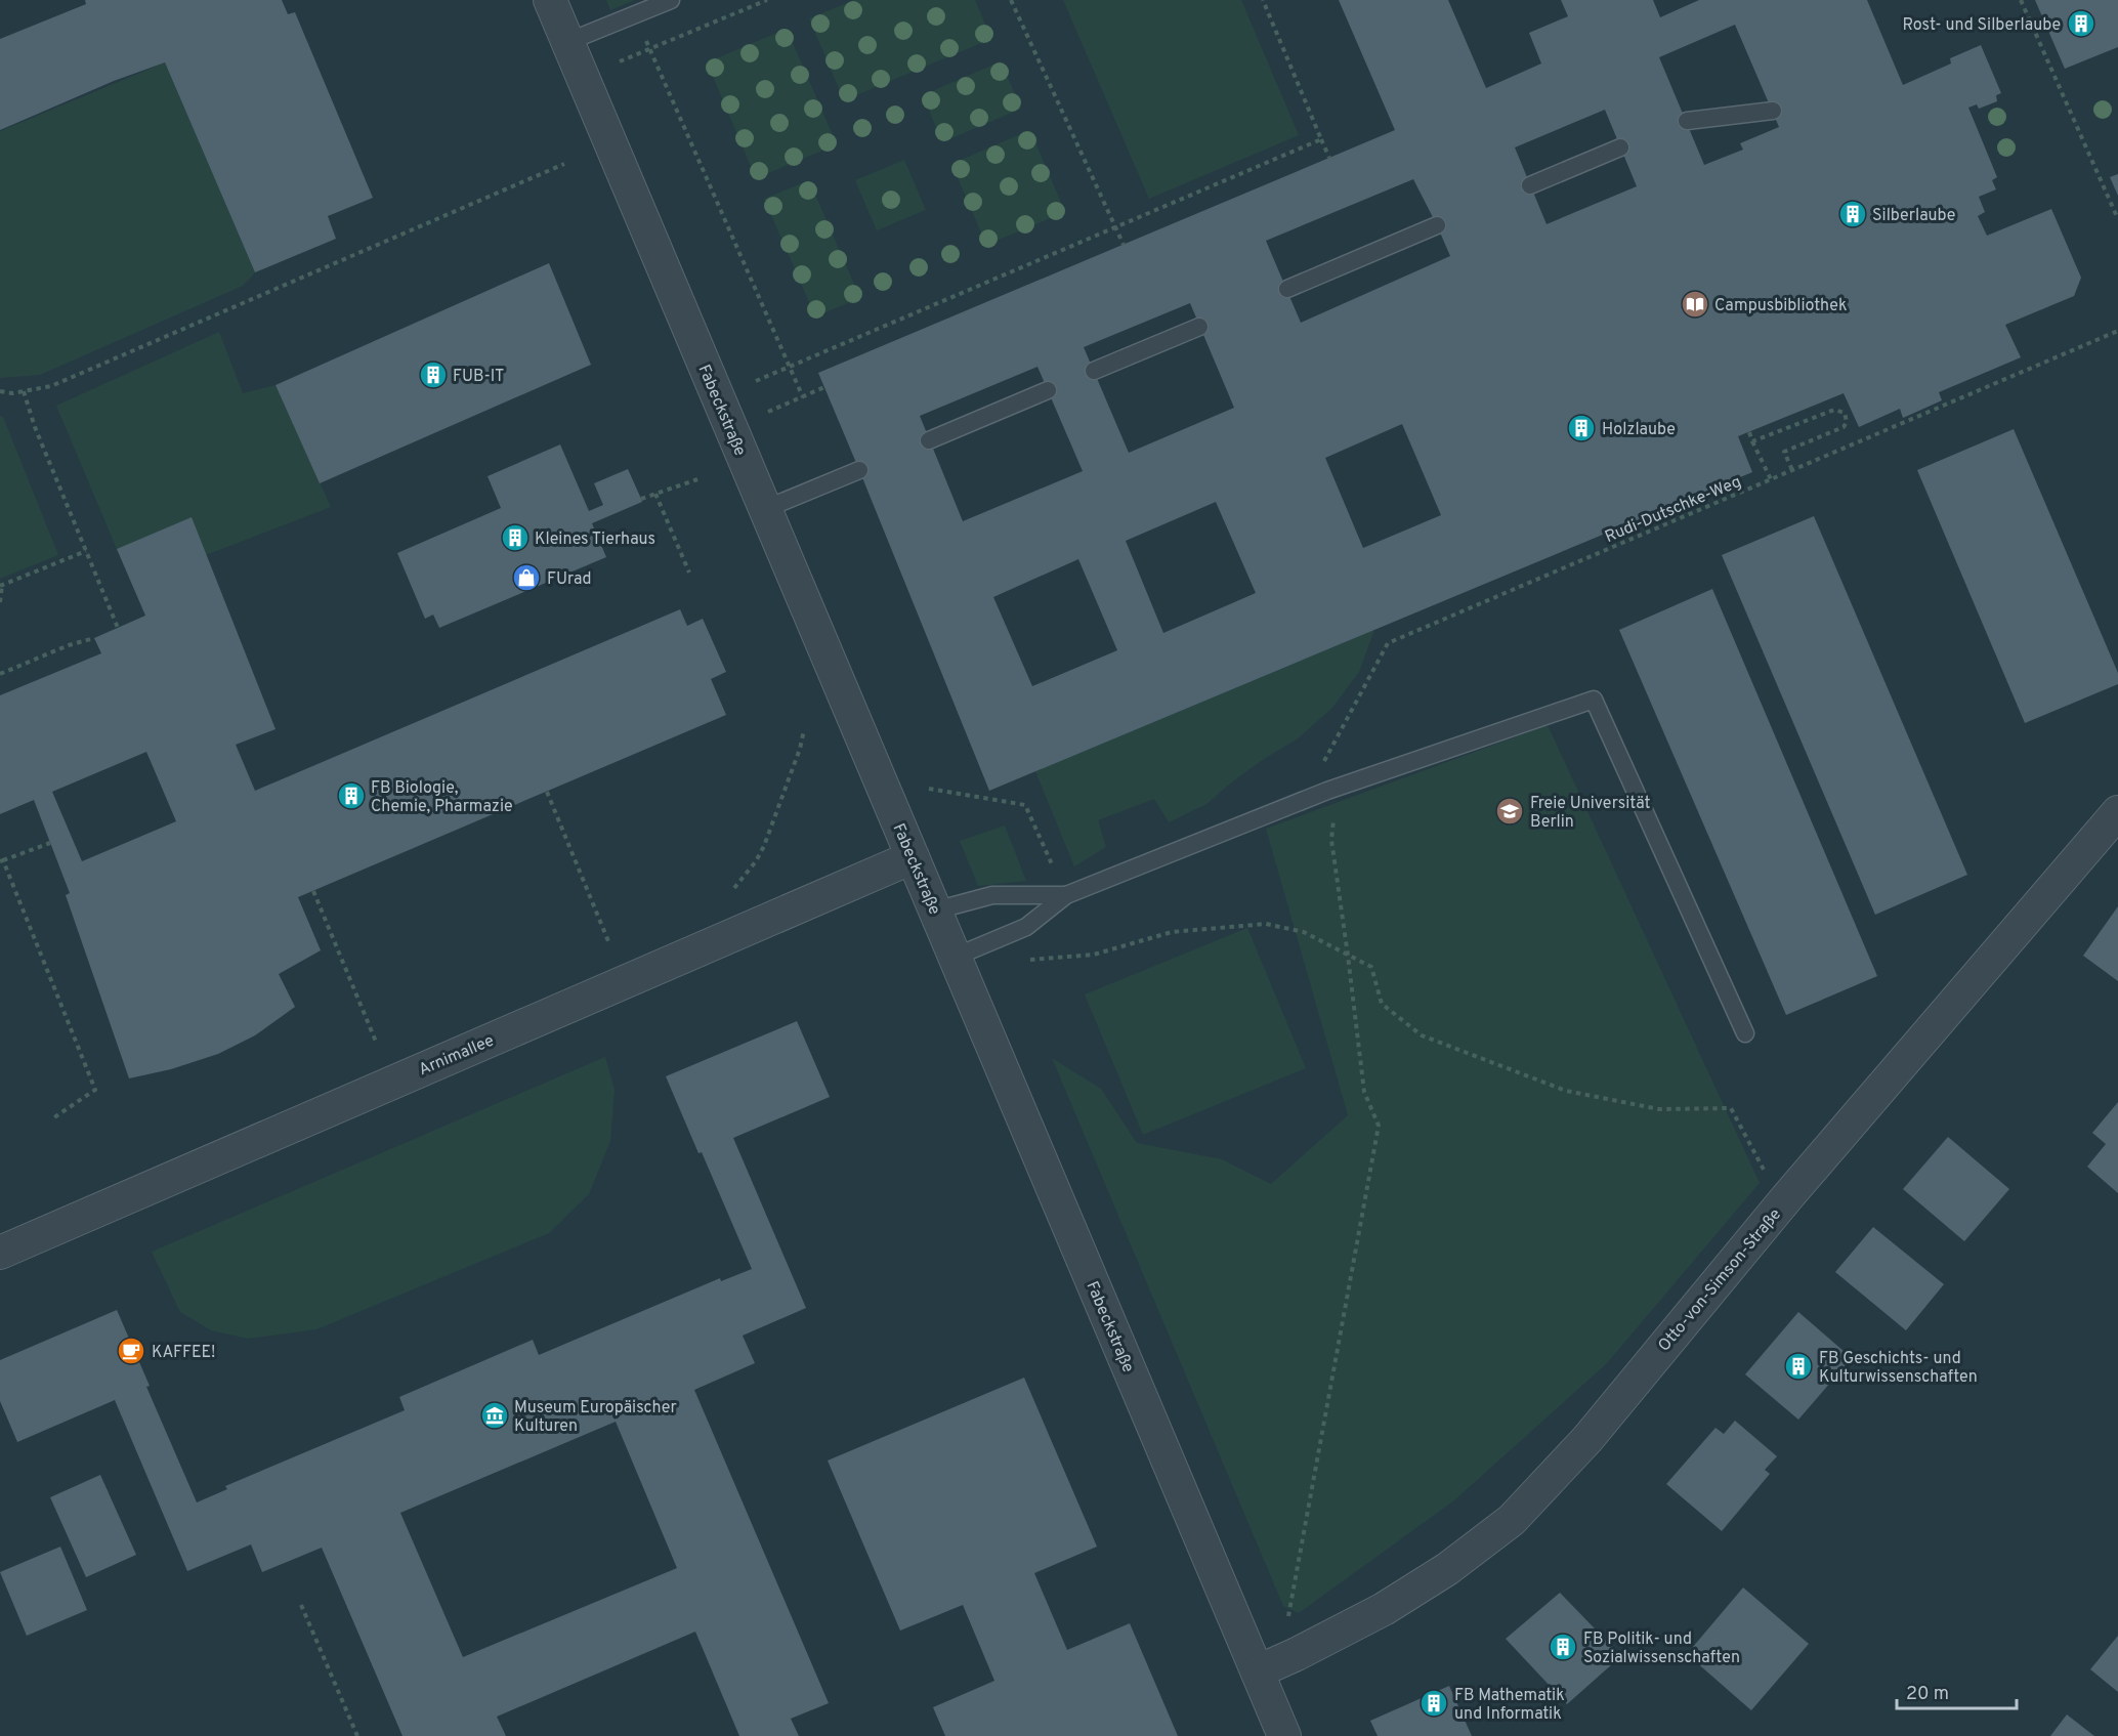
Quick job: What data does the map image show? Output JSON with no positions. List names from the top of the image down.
{
  "streets": {
    "street": ["Fabeckstraße", "Arnimallee", "Otto-von-Simson-Straße"],
    "path": ["Rudi-Dutschke-Weg"]
  },
  "crossings": [
    ["Fabeckstraße", "Arnimallee"],
    ["Fabeckstraße", "Otto-von-Simson-Straße"]
  ],
  "places": {
    "building": [
      "Rost- und Silberlaube",
      "Silberlaube",
      "FUB-IT",
      "Holzlaube",
      "Kleines Tierhaus",
      "FB Biologie, Chemie, Pharmazie",
      "FB Geschichts- und Kulturwissenschaften",
      "FB Politik- und Sozialwissenschaften",
      "FB Mathematik und Informatik"
    ],
    "library": ["Campusbibliothek"],
    "shop": ["FUrad"],
    "school or university": ["Freie Universität Berlin"],
    "cafe": ["KAFFEE!"],
    "museum": ["Museum Europäischer Kulturen"]
  },
  "scale_bar": "20 m"
}
